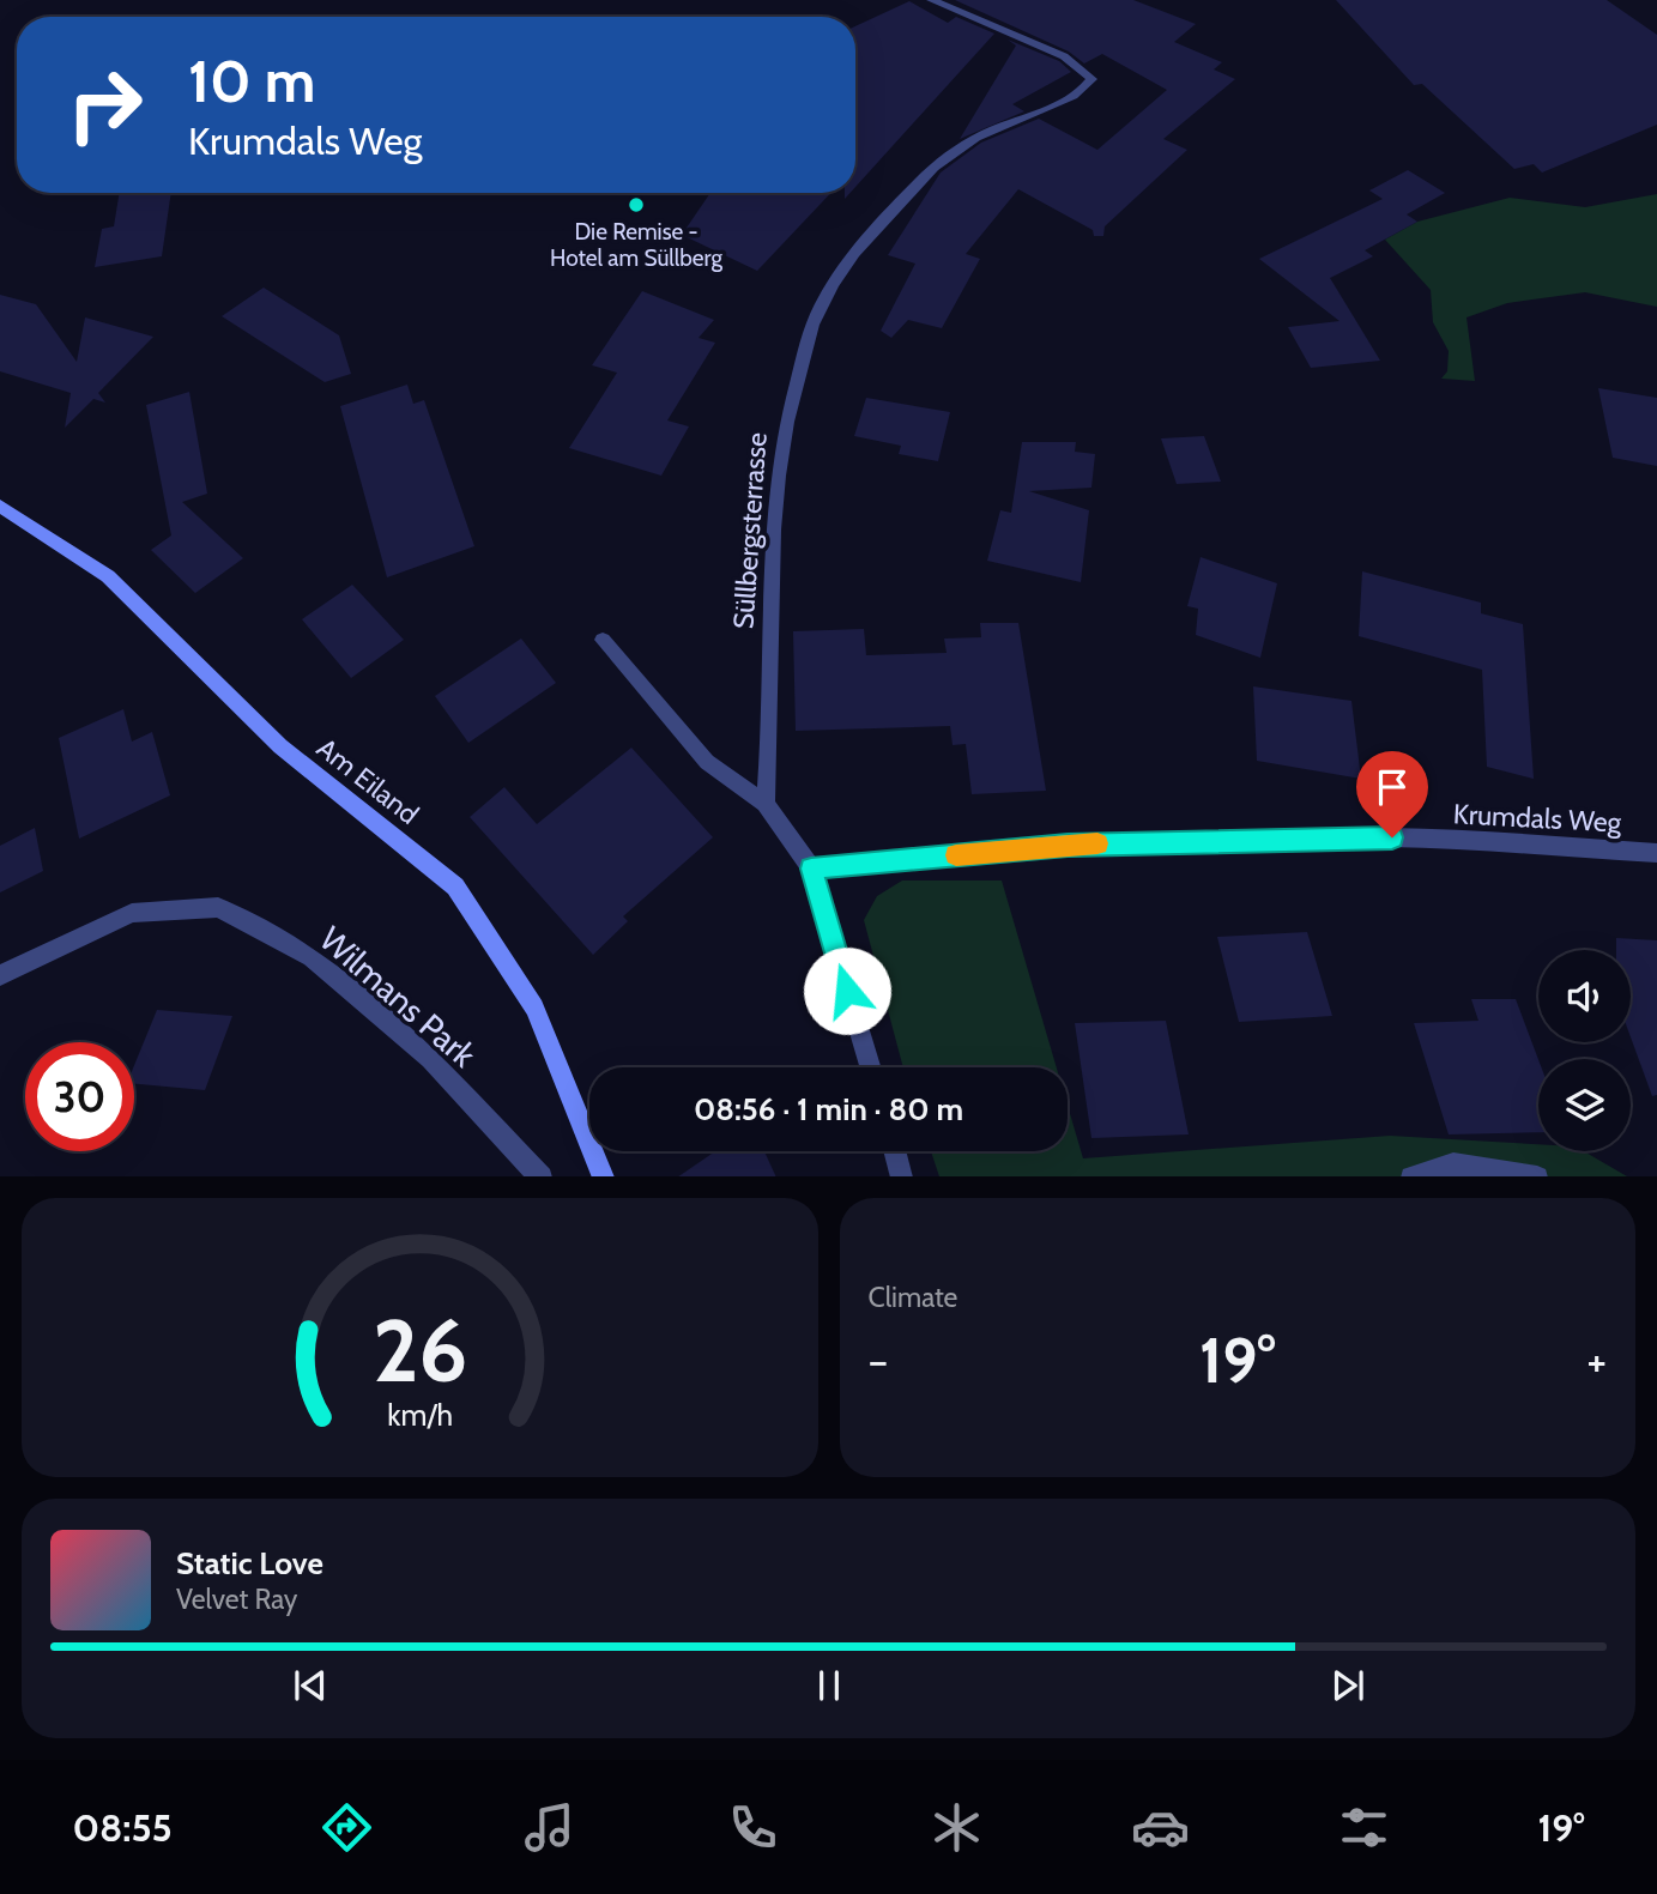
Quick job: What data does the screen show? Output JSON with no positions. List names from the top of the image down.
{
  "streets": {
    "street": [
      "Süllbergsterrasse",
      "Am Eiland",
      "Krumdals Weg",
      "Wilmans Park"
    ]
  },
  "places": ["Die Remise - Hotel am Süllberg"],
  "page": {
    "turn": ["10 m", "Krumdals Weg"],
    "limit": "30",
    "trip": "08:56 · 1 min · 80 m",
    "tile": "Climate",
    "heat": ["−", "19°", "+"],
    "song": ["Static Love", "Velvet Ray"],
    "tabs": ["08:55", "19°"],
    "gauge": ["26", "km/h"]
  }
}
